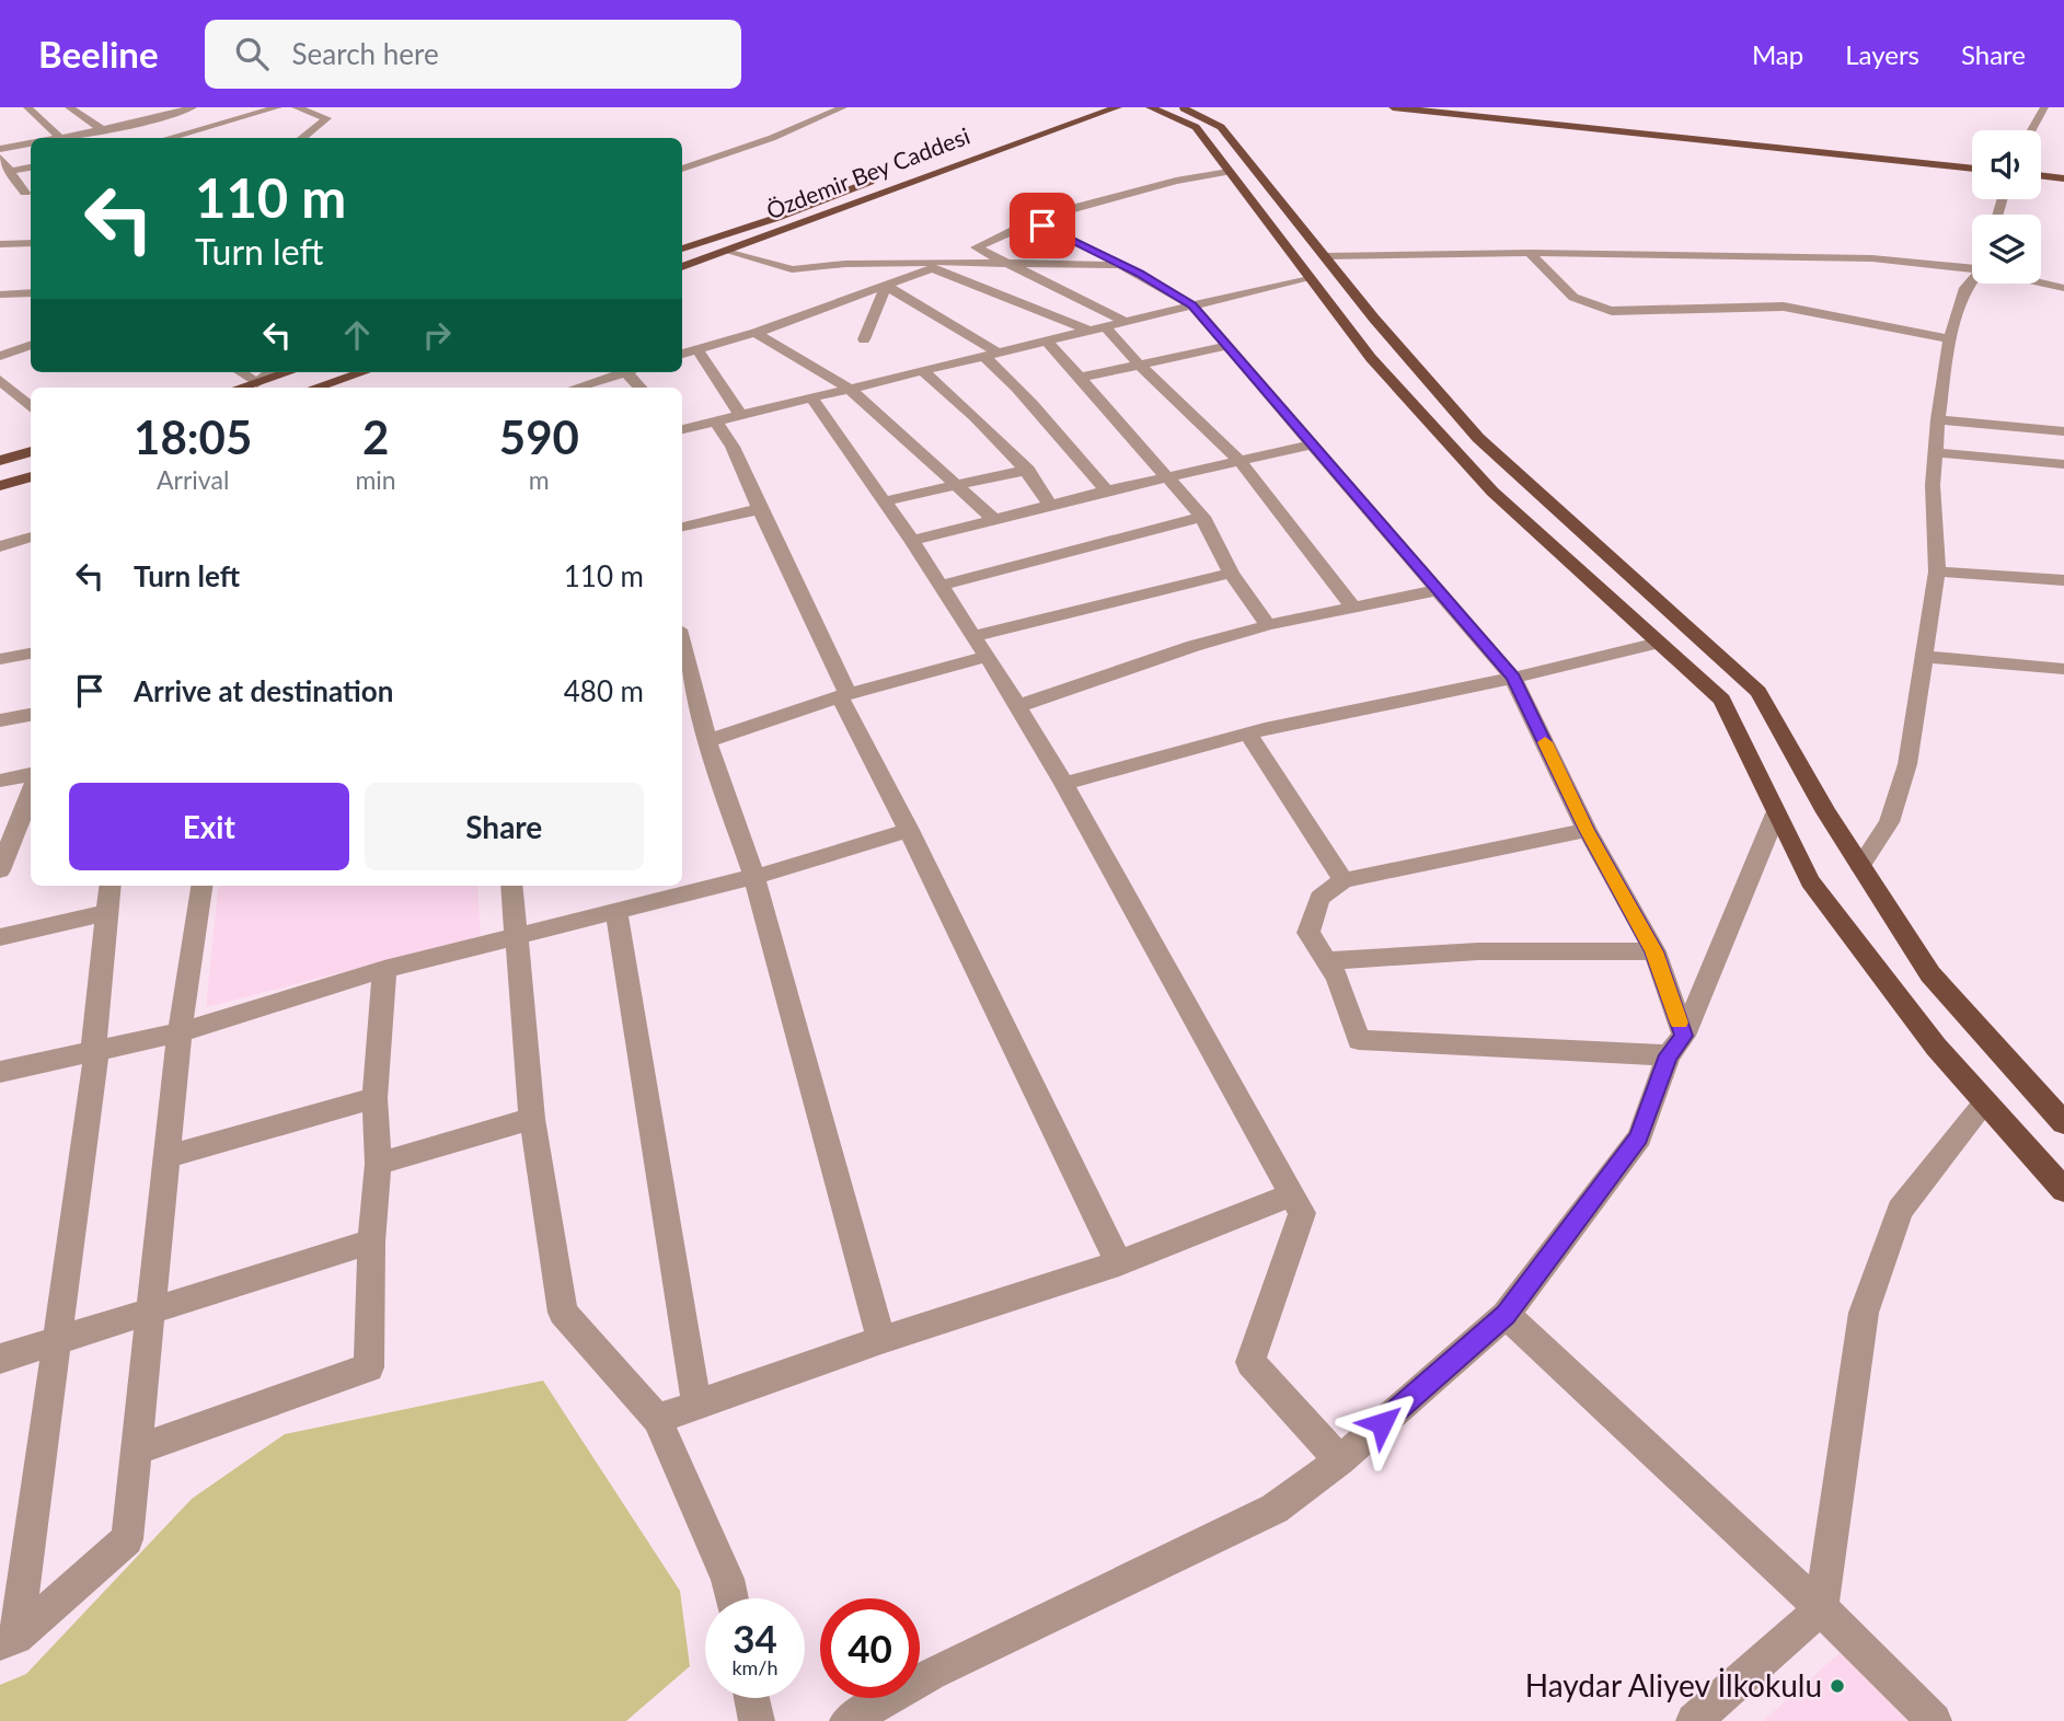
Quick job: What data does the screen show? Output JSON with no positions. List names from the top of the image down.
{
  "streets": {
    "main road": ["Özdemir Bey Caddesi"]
  },
  "places": ["Haydar Aliyev İlkokulu"],
  "page": {
    "header": "Beeline",
    "search": "Search here",
    "nav": ["Map", "Layers", "Share"],
    "turn": ["110 m", "Turn left"],
    "eta": [
      "18:05",
      "Arrival",
      "2",
      "min",
      "590",
      "m"
    ],
    "list": [
      {
        "name": "Turn left",
        "value": "110 m"
      },
      {
        "name": "Arrive at destination",
        "value": "480 m"
      }
    ],
    "buttons": ["Exit", "Share"],
    "speed": "34 km/h",
    "limit": "40"
  }
}
